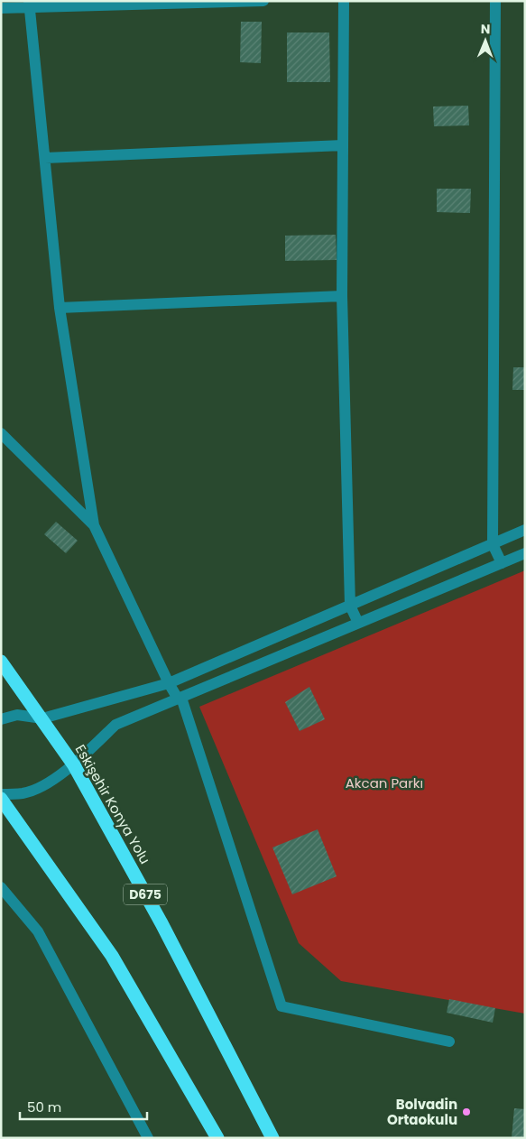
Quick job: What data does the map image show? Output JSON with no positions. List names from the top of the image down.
{
  "streets": {
    "highway": ["Eskişehir Konya Yolu", "D675"]
  },
  "parks": ["Akcan Parkı"],
  "places": ["Bolvadin Ortaokulu"],
  "scale_bar": "50 m",
  "north": "top"
}
